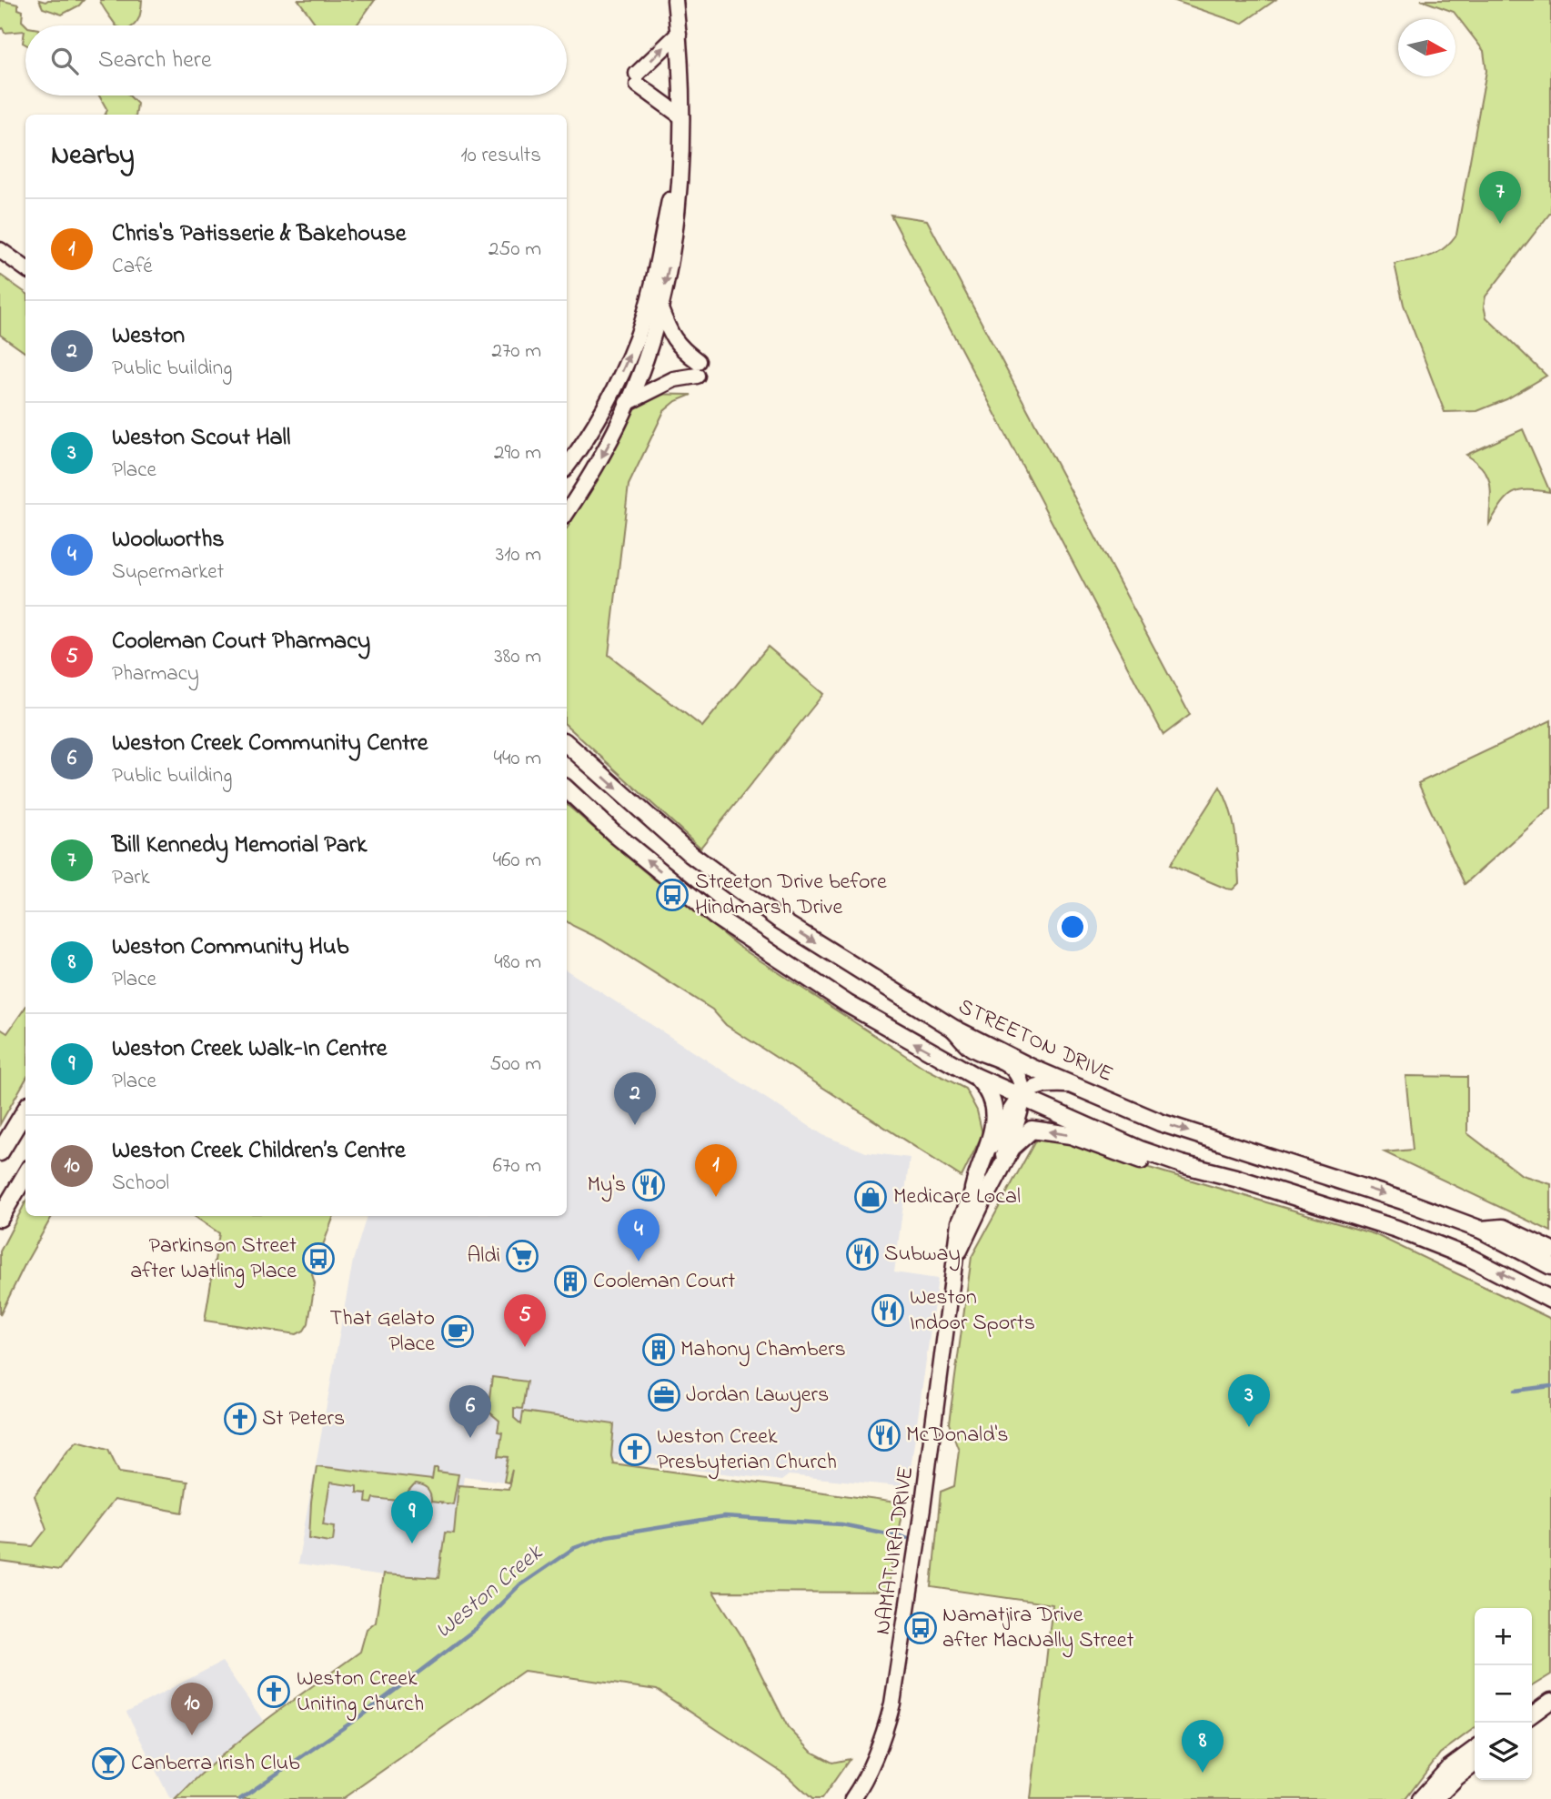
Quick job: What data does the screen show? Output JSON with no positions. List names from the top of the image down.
{
  "streets": {
    "main road": ["STREETON DRIVE", "NAMATJIRA DRIVE"]
  },
  "water": ["Weston Creek"],
  "places": {
    "bus stop": ["Streeton Drive before Hindmarsh Drive", "Parkinson Street after Watling Place", "Namatjira Drive after MacNally Street"],
    "restaurant": [
      "My's",
      "Subway",
      "Weston Indoor Sports",
      "McDonald's"
    ],
    "shop": ["Medicare Local"],
    "supermarket": ["Aldi"],
    "building": ["Cooleman Court", "Mahony Chambers"],
    "cafe": ["That Gelato Place"],
    "office": ["Jordan Lawyers"],
    "church": ["St Peters", "Weston Creek Presbyterian Church", "Weston Creek Uniting Church"],
    "bar": ["Canberra Irish Club"]
  },
  "north": "right",
  "page": {
    "search": "Search here",
    "heading": ["Nearby", "10 results"],
    "pins": [
      "7",
      "2",
      "1",
      "4",
      "5",
      "3",
      "6",
      "9",
      "10",
      "8"
    ],
    "list": [
      {
        "mark": "1",
        "name": "Chris's Patisserie & Bakehouse",
        "note": "Café",
        "value": "250 m"
      },
      {
        "mark": "2",
        "name": "Weston",
        "note": "Public building",
        "value": "270 m"
      },
      {
        "mark": "3",
        "name": "Weston Scout Hall",
        "note": "Place",
        "value": "290 m"
      },
      {
        "mark": "4",
        "name": "Woolworths",
        "note": "Supermarket",
        "value": "310 m"
      },
      {
        "mark": "5",
        "name": "Cooleman Court Pharmacy",
        "note": "Pharmacy",
        "value": "380 m"
      },
      {
        "mark": "6",
        "name": "Weston Creek Community Centre",
        "note": "Public building",
        "value": "440 m"
      },
      {
        "mark": "7",
        "name": "Bill Kennedy Memorial Park",
        "note": "Park",
        "value": "460 m"
      },
      {
        "mark": "8",
        "name": "Weston Community Hub",
        "note": "Place",
        "value": "480 m"
      },
      {
        "mark": "9",
        "name": "Weston Creek Walk-In Centre",
        "note": "Place",
        "value": "500 m"
      },
      {
        "mark": "10",
        "name": "Weston Creek Children’s Centre",
        "note": "School",
        "value": "670 m"
      }
    ],
    "map_buttons": ["+", "−"]
  }
}
